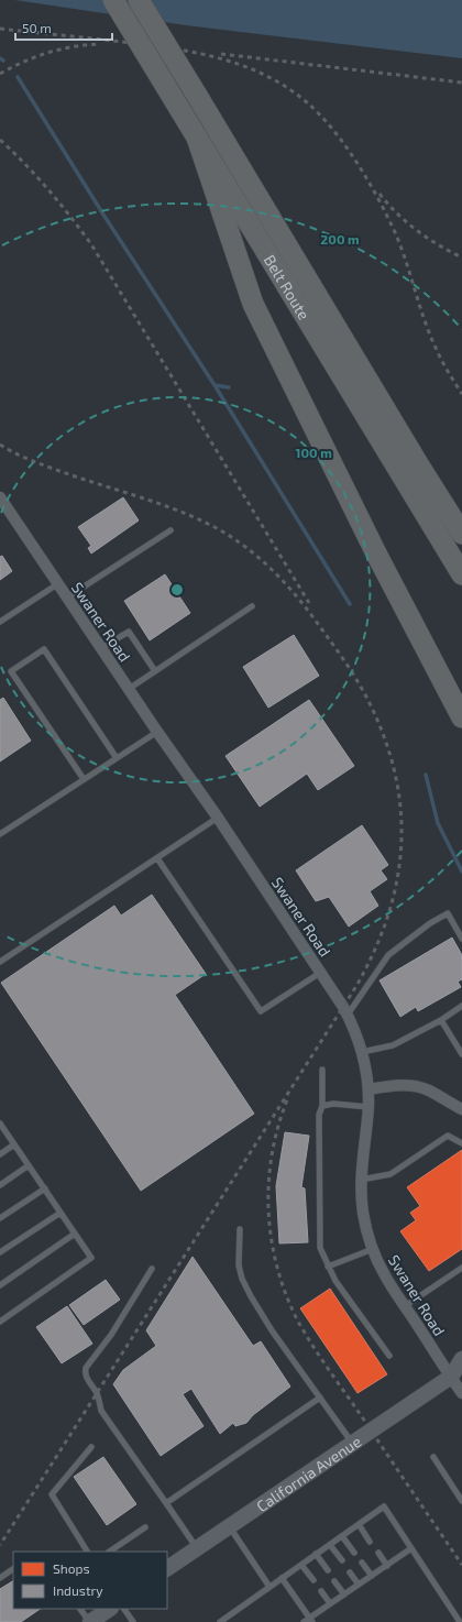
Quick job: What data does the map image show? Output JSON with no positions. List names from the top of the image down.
{
  "streets": {
    "highway": ["Belt Route"],
    "main road": ["California Avenue"],
    "street": ["Swaner Road"]
  },
  "crossings": [
    ["Swaner Road", "California Avenue"]
  ],
  "legend": ["Shops", "Industry"],
  "scale_bar": "50 m",
  "rings": ["200 m", "100 m"]
}
